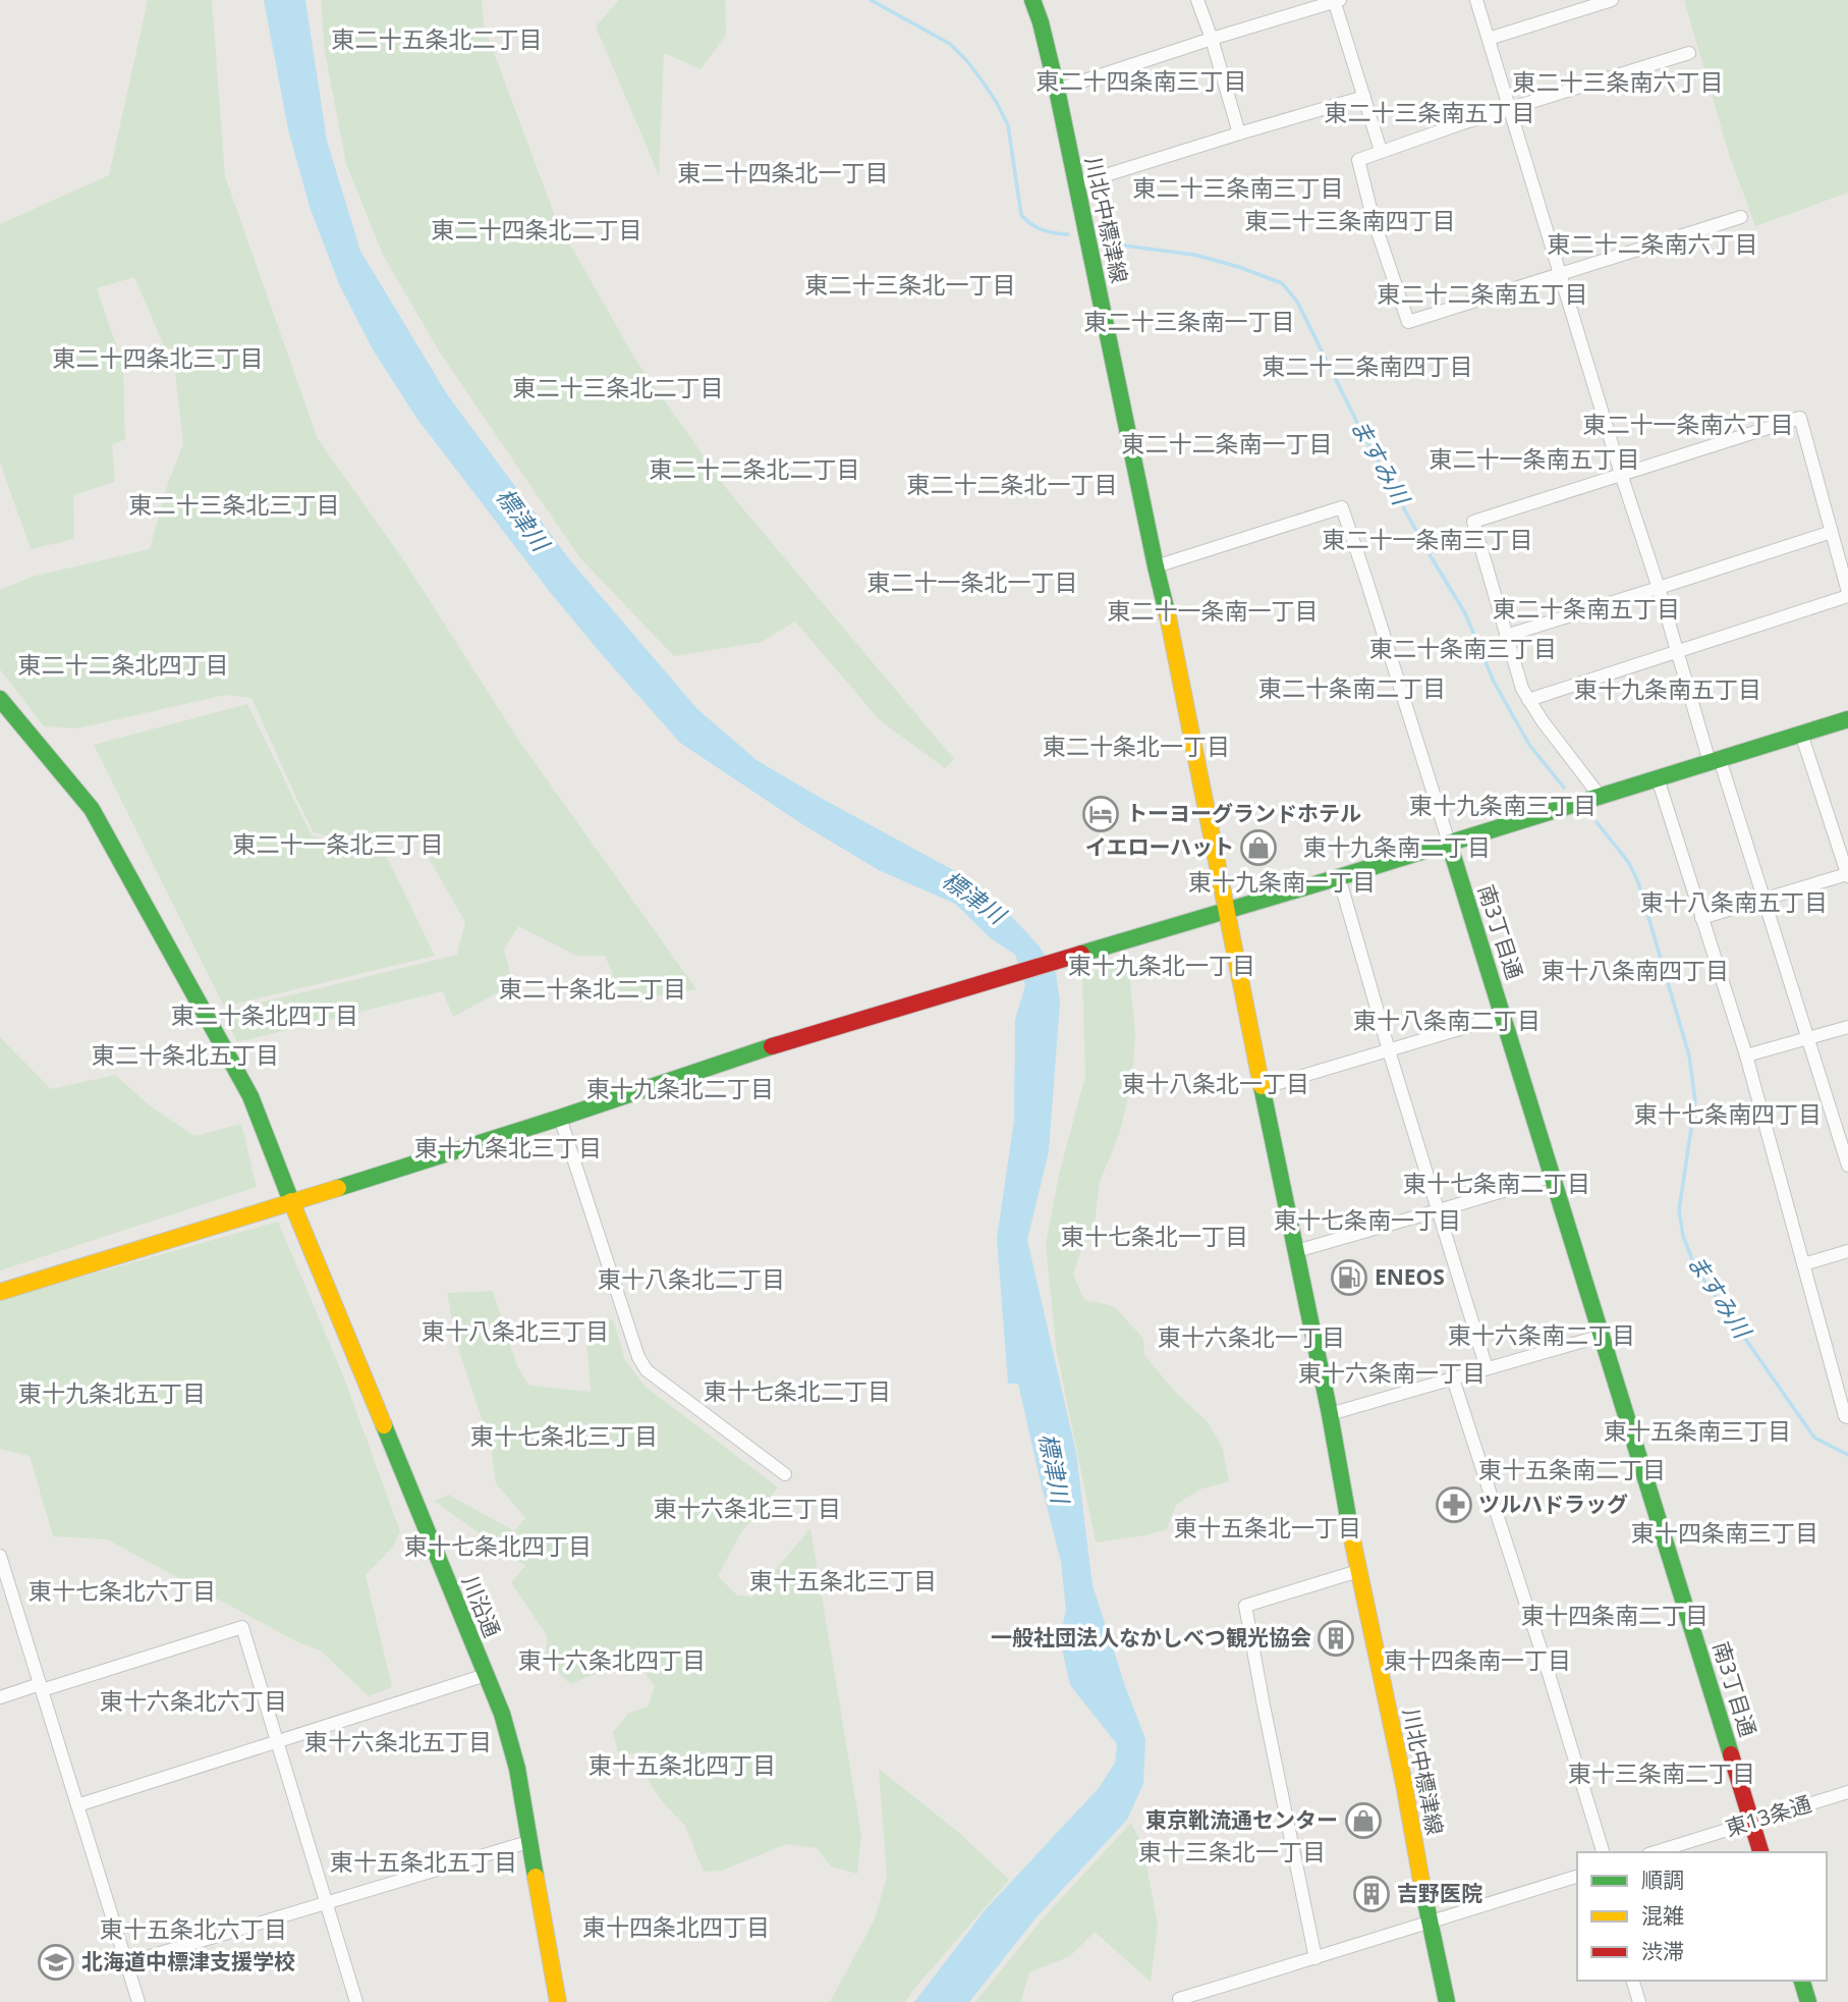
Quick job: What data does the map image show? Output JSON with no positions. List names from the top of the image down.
{
  "streets": {
    "street": [
      "川北中標津線",
      "南3丁目通",
      "川沿通",
      "東13条通"
    ]
  },
  "crossings": [
    ["南3丁目通", "東13条通"]
  ],
  "districts": [
    "東二十五条北二丁目",
    "東二十四条南三丁目",
    "東二十三条南六丁目",
    "東二十三条南五丁目",
    "東二十四条北一丁目",
    "東二十三条南三丁目",
    "東二十三条南四丁目",
    "東二十四条北二丁目",
    "東二十二条南六丁目",
    "東二十三条北一丁目",
    "東二十二条南五丁目",
    "東二十三条南一丁目",
    "東二十四条北三丁目",
    "東二十二条南四丁目",
    "東二十三条北二丁目",
    "東二十一条南六丁目",
    "東二十二条南一丁目",
    "東二十一条南五丁目",
    "東二十二条北二丁目",
    "東二十二条北一丁目",
    "東二十三条北三丁目",
    "東二十一条南三丁目",
    "東二十一条北一丁目",
    "東二十条南五丁目",
    "東二十一条南一丁目",
    "東二十条南三丁目",
    "東二十二条北四丁目",
    "東二十条南二丁目",
    "東十九条南五丁目",
    "東二十条北一丁目",
    "東十九条南三丁目",
    "東二十一条北三丁目",
    "東十九条南二丁目",
    "東十九条南一丁目",
    "東十八条南五丁目",
    "東十九条北一丁目",
    "東十八条南四丁目",
    "東二十条北二丁目",
    "東二十条北四丁目",
    "東十八条南二丁目",
    "東二十条北五丁目",
    "東十八条北一丁目",
    "東十九条北二丁目",
    "東十七条南四丁目",
    "東十九条北三丁目",
    "東十七条南二丁目",
    "東十七条南一丁目",
    "東十七条北一丁目",
    "東十八条北二丁目",
    "東十八条北三丁目",
    "東十六条南二丁目",
    "東十六条北一丁目",
    "東十六条南一丁目",
    "東十七条北二丁目",
    "東十九条北五丁目",
    "東十五条南三丁目",
    "東十七条北三丁目",
    "東十五条南二丁目",
    "東十六条北三丁目",
    "東十五条北一丁目",
    "東十四条南三丁目",
    "東十七条北四丁目",
    "東十五条北三丁目",
    "東十七条北六丁目",
    "東十四条南二丁目",
    "東十六条北四丁目",
    "東十四条南一丁目",
    "東十六条北六丁目",
    "東十六条北五丁目",
    "東十五条北四丁目",
    "東十三条南二丁目",
    "東十三条北一丁目",
    "東十五条北五丁目",
    "東十四条北四丁目",
    "東十五条北六丁目"
  ],
  "water": ["ますみ川", "標津川"],
  "places": {
    "hotel": ["トーヨーグランドホテル"],
    "shop": ["イエローハット", "東京靴流通センター"],
    "fuel station": ["ENEOS"],
    "pharmacy": ["ツルハドラッグ"],
    "building": ["一般社団法人なかしべつ観光協会", "吉野医院"],
    "school or university": ["北海道中標津支援学校"]
  },
  "legend": ["順調", "混雑", "渋滞"]
}
